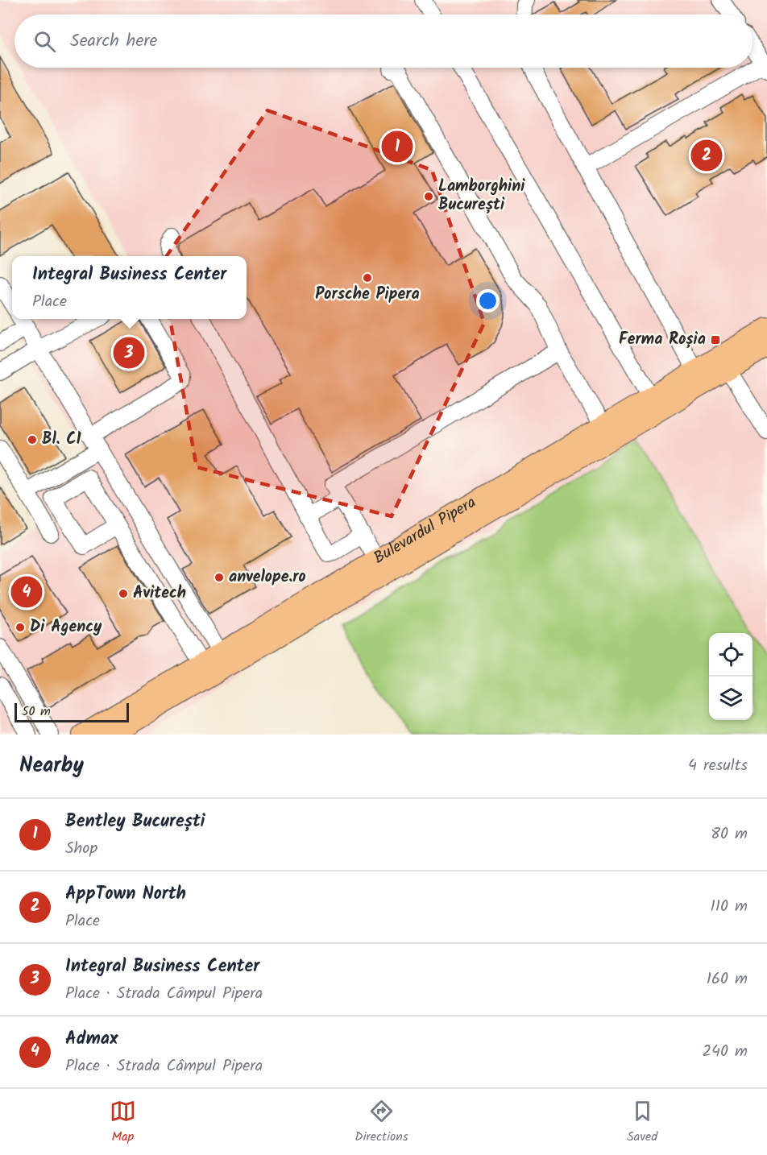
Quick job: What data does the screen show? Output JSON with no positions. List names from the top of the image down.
{
  "streets": {
    "main road": ["Bulevardul Pipera"]
  },
  "places": {
    "other": [
      "Lamborghini București",
      "Porsche Pipera",
      "Bl. C1",
      "anvelope.ro",
      "Avitech",
      "Di Agency"
    ],
    "transit": ["Ferma Roșia"]
  },
  "scale_bar": "50 m",
  "page": {
    "search": "Search here",
    "pins": [
      "1",
      "2",
      "3",
      "4"
    ],
    "popup": ["Integral Business Center", "Place"],
    "scale": "50 m",
    "heading": ["Nearby", "4 results"],
    "list": [
      {
        "mark": "1",
        "name": "Bentley București",
        "note": "Shop",
        "value": "80 m"
      },
      {
        "mark": "2",
        "name": "AppTown North",
        "note": "Place",
        "value": "110 m"
      },
      {
        "mark": "3",
        "name": "Integral Business Center",
        "note": "Place · Strada Câmpul Pipera",
        "value": "160 m"
      },
      {
        "mark": "4",
        "name": "Admax",
        "note": "Place · Strada Câmpul Pipera",
        "value": "240 m"
      }
    ],
    "nav": ["Map", "Directions", "Saved"]
  }
}
